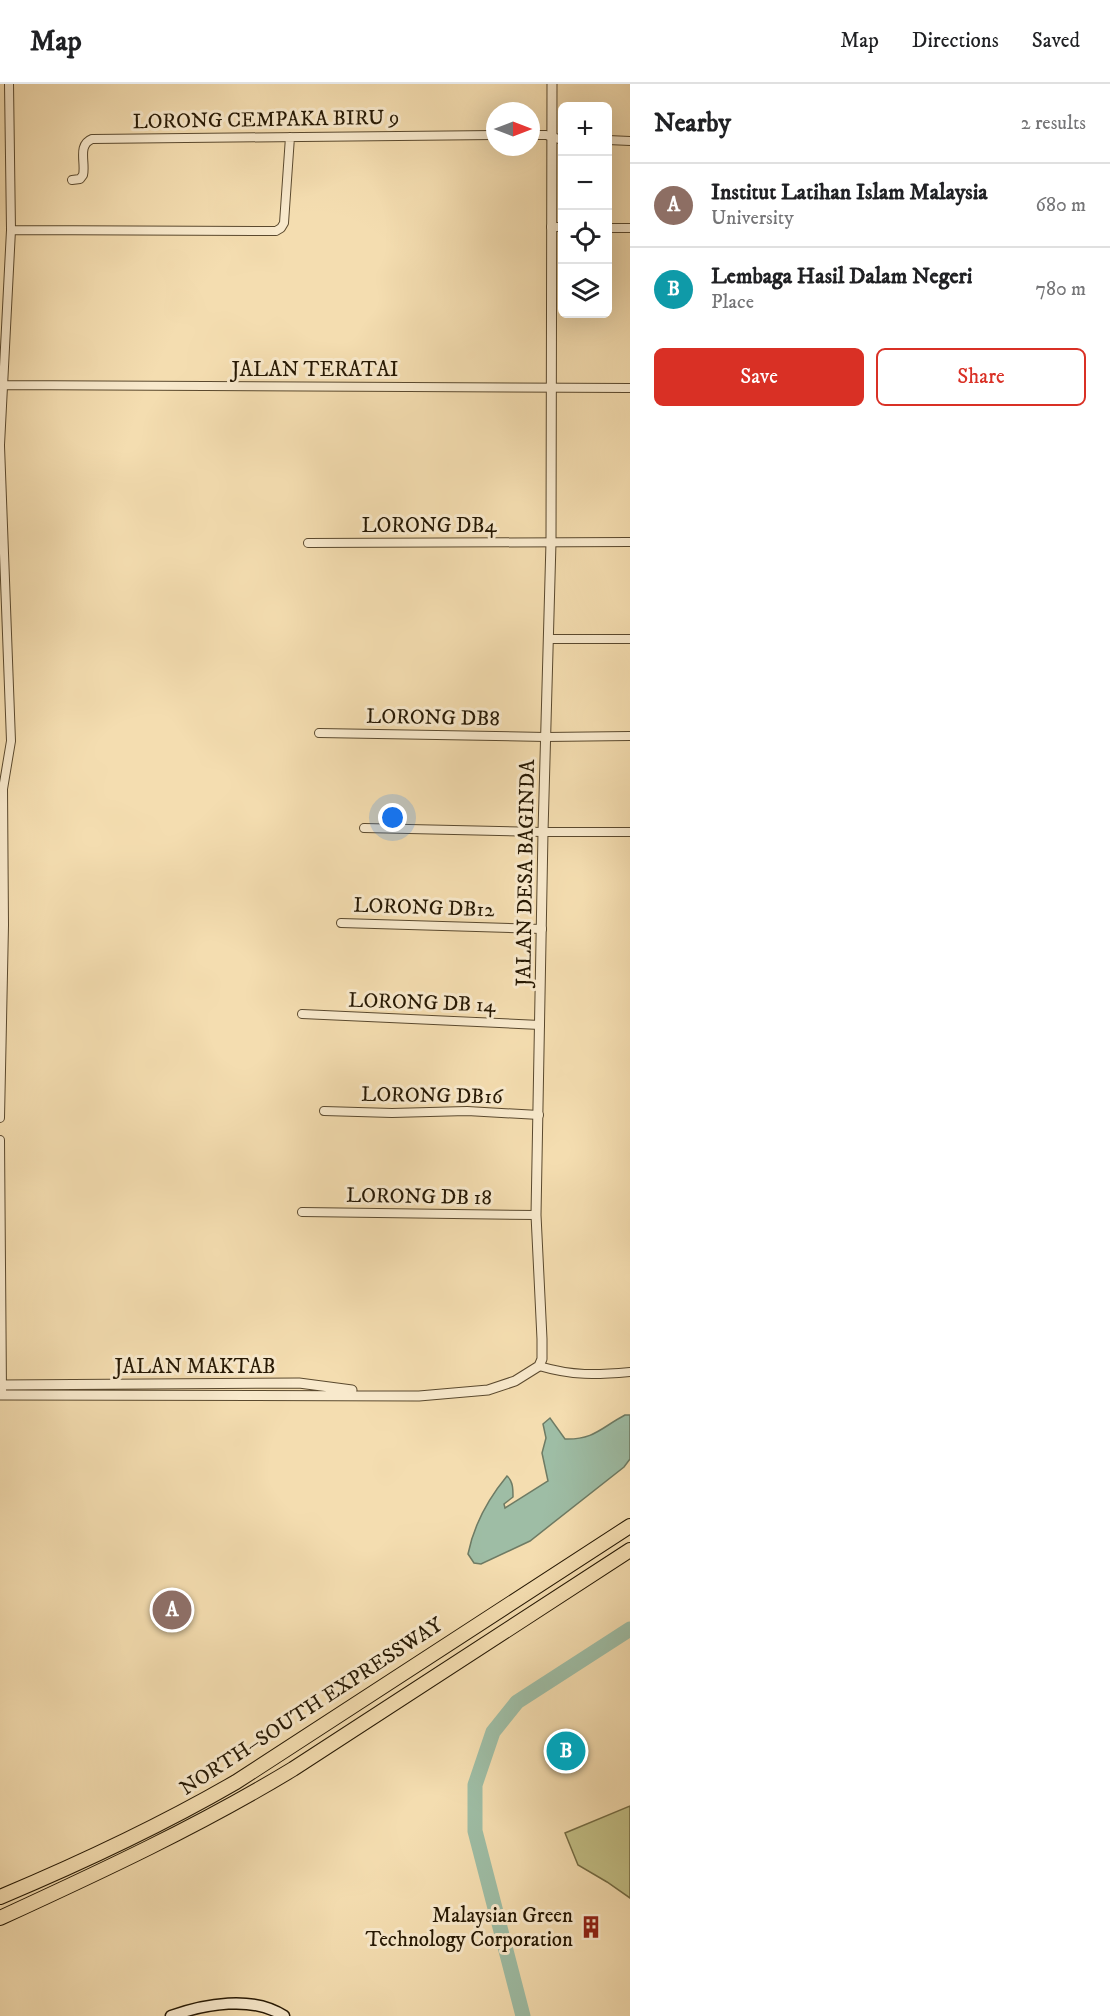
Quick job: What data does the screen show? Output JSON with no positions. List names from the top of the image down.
{
  "streets": {
    "highway": ["NORTH–SOUTH EXPRESSWAY"],
    "street": [
      "LORONG CEMPAKA BIRU 9",
      "JALAN TERATAI",
      "LORONG DB4",
      "LORONG DB8",
      "JALAN DESA BAGINDA",
      "LORONG DB12",
      "LORONG DB 14",
      "LORONG DB16",
      "LORONG DB 18",
      "JALAN MAKTAB"
    ]
  },
  "crossings": [
    ["JALAN TERATAI", "JALAN DESA BAGINDA"],
    ["LORONG DB4", "JALAN DESA BAGINDA"],
    ["LORONG DB8", "JALAN DESA BAGINDA"],
    ["JALAN DESA BAGINDA", "LORONG DB12"],
    ["JALAN DESA BAGINDA", "LORONG DB 14"],
    ["JALAN DESA BAGINDA", "LORONG DB16"],
    ["JALAN DESA BAGINDA", "LORONG DB 18"],
    ["JALAN DESA BAGINDA", "JALAN MAKTAB"]
  ],
  "places": {
    "building": ["Malaysian Green Technology Corporation"]
  },
  "north": "right",
  "page": {
    "header": "Map",
    "nav": ["Map", "Directions", "Saved"],
    "heading": ["Nearby", "2 results"],
    "map_buttons": ["+", "−"],
    "list": [
      {
        "mark": "A",
        "name": "Institut Latihan Islam Malaysia",
        "note": "University",
        "value": "680 m"
      },
      {
        "mark": "B",
        "name": "Lembaga Hasil Dalam Negeri",
        "note": "Place",
        "value": "780 m"
      }
    ],
    "buttons": ["Save", "Share"],
    "pins": ["A", "B"]
  }
}
